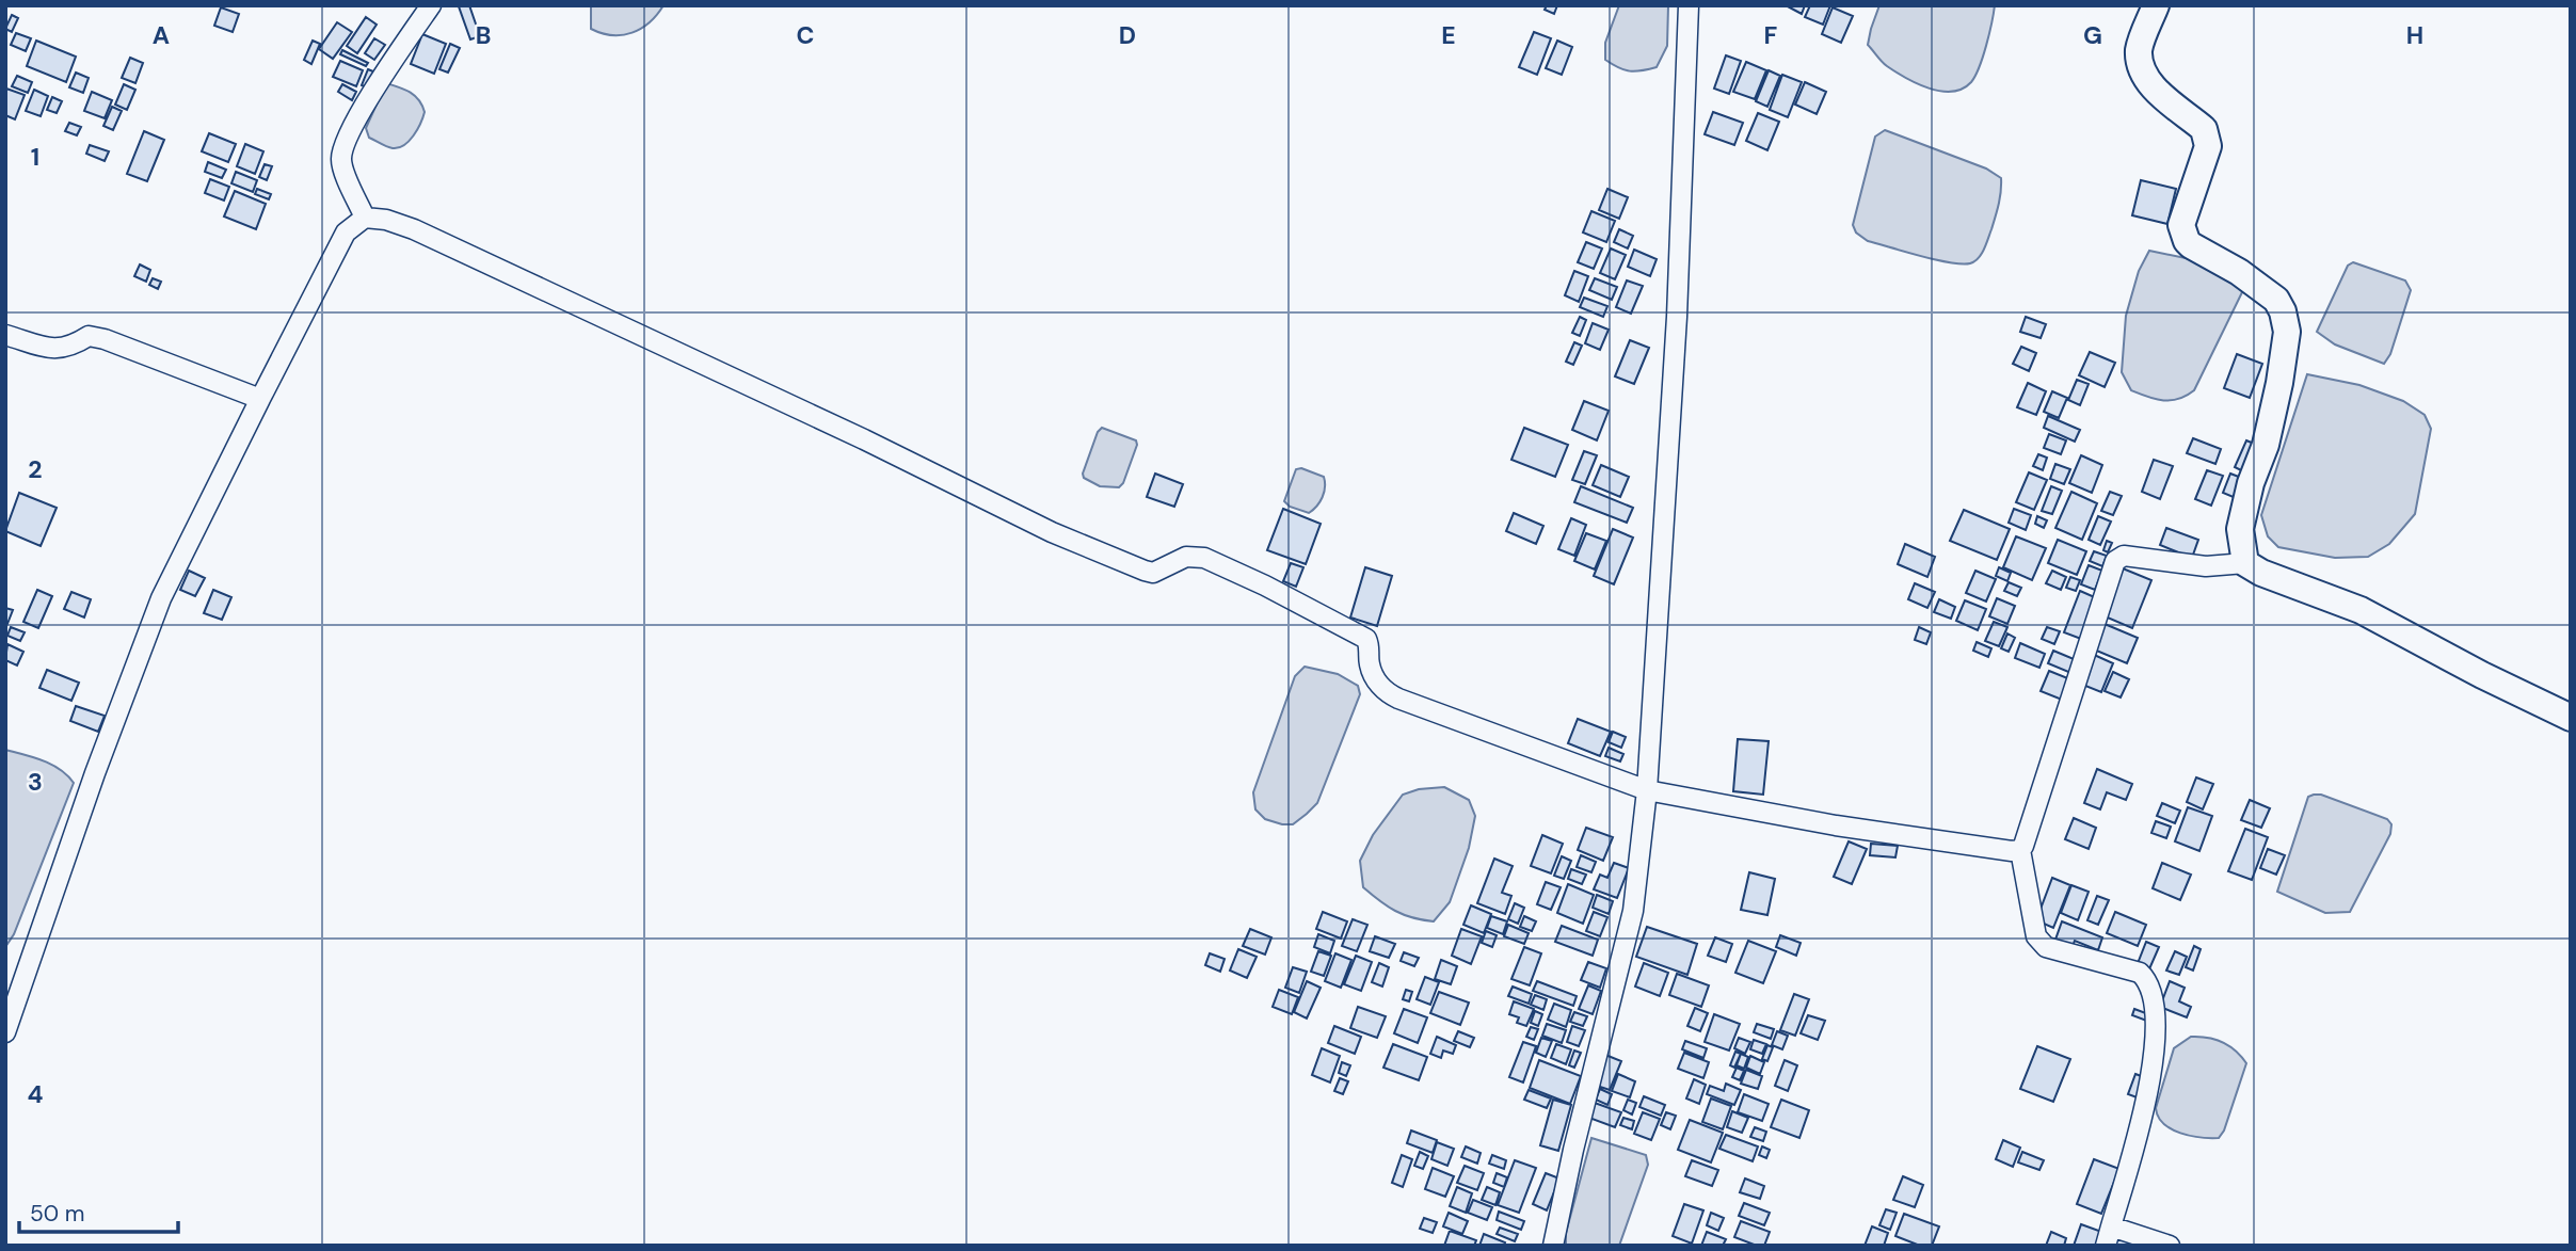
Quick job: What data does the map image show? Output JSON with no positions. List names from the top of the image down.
{
  "scale_bar": "50 m",
  "grid": {
    "columns": [
      "A",
      "B",
      "C",
      "D",
      "E",
      "F",
      "G",
      "H"
    ],
    "rows": [
      "1",
      "2",
      "3",
      "4"
    ]
  }
}
